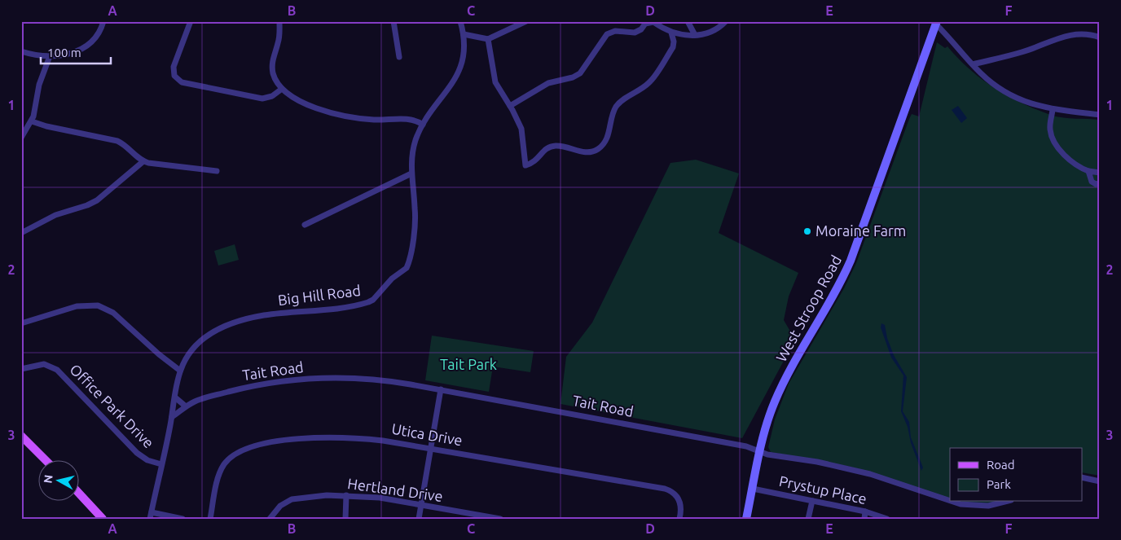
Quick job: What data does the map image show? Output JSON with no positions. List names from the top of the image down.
{
  "streets": {
    "main road": ["West Stroop Road"],
    "street": [
      "Big Hill Road",
      "Tait Road",
      "Office Park Drive",
      "Utica Drive",
      "Hertland Drive",
      "Prystup Place"
    ]
  },
  "crossings": [
    ["Big Hill Road", "Tait Road"],
    ["Big Hill Road", "Office Park Drive"],
    ["West Stroop Road", "Tait Road"],
    ["West Stroop Road", "Prystup Place"]
  ],
  "parks": ["Tait Park"],
  "places": ["Moraine Farm"],
  "legend": ["Road", "Park"],
  "scale_bar": "100 m",
  "north": "left",
  "grid": {
    "columns": [
      "A",
      "B",
      "C",
      "D",
      "E",
      "F"
    ],
    "rows": ["1", "2", "3"]
  }
}
